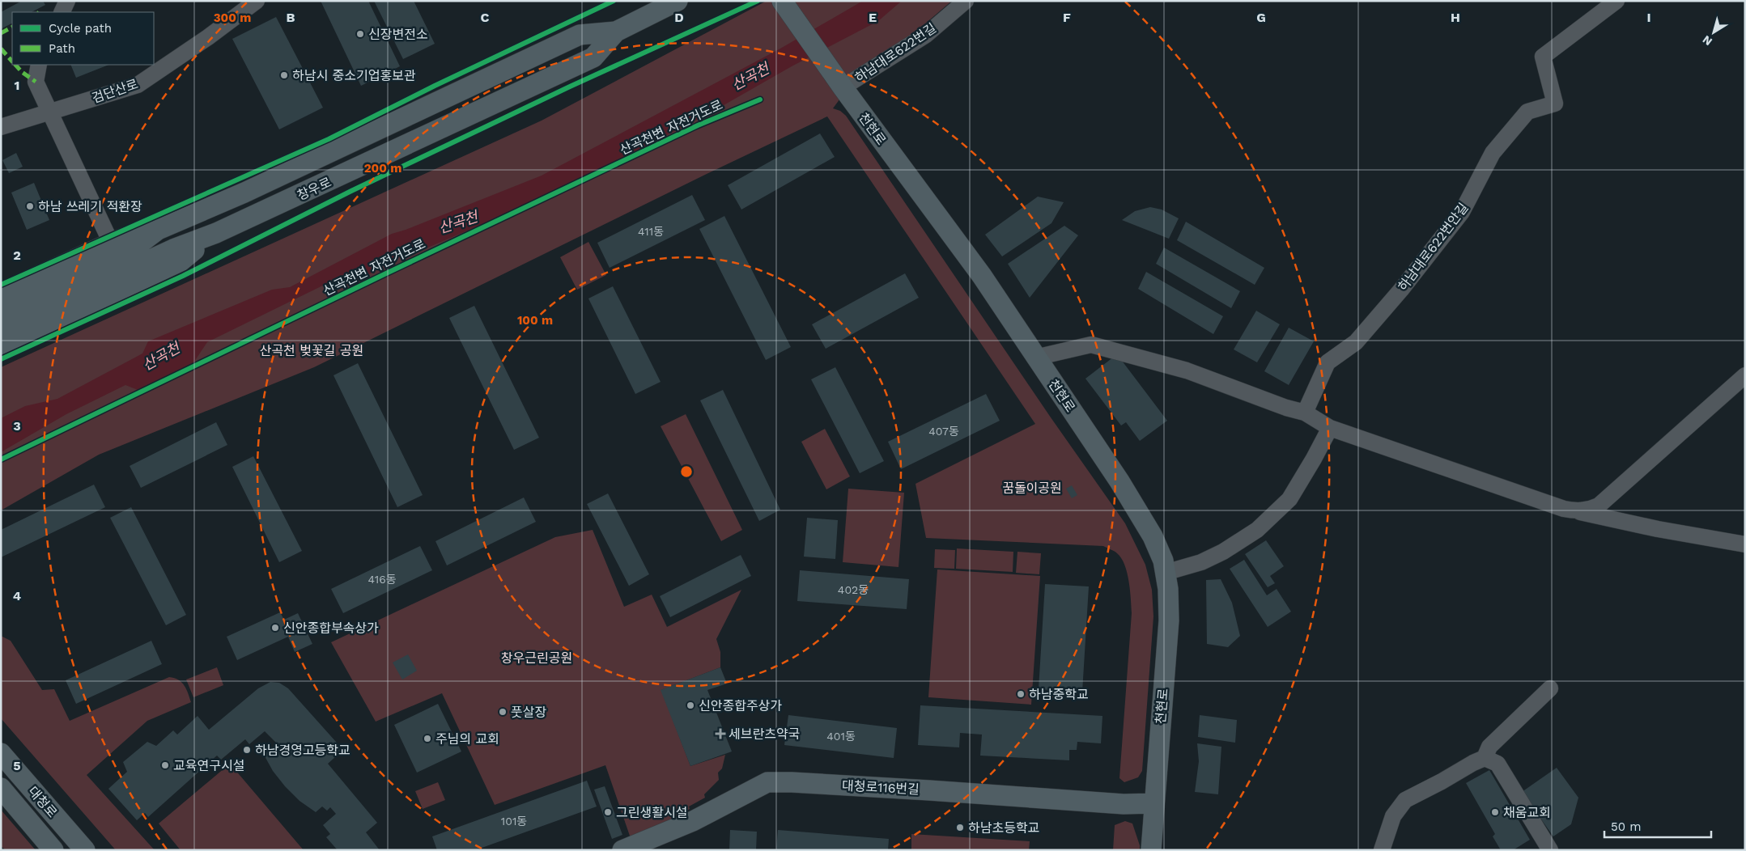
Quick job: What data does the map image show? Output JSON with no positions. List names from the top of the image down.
{
  "streets": {
    "main road": [
      "천현로",
      "창우로",
      "대청로116번길",
      "대청로"
    ],
    "street": ["하남대로622번길", "검단산로", "하남대로622번안길"],
    "cycle path": ["산곡천변 자전거도로"]
  },
  "crossings": [
    ["하남대로622번길", "천현로"],
    ["천현로", "대청로116번길"]
  ],
  "water": ["산곡천"],
  "parks": ["산곡천 벚꽃길 공원", "꿈돌이공원", "창우근린공원"],
  "places": {
    "other": [
      "신장변전소",
      "하남시 중소기업홍보관",
      "하남 쓰레기 적환장",
      "신안종합부속상가",
      "하남중학교",
      "신안종합주상가",
      "풋살장",
      "주님의 교회",
      "하남경영고등학교",
      "교육연구시설",
      "그린생활시설",
      "채움교회",
      "하남초등학교"
    ],
    "health": ["세브란츠약국"]
  },
  "house_numbers": [
    "411동",
    "407동",
    "416동",
    "402동",
    "401동",
    "101동"
  ],
  "legend": ["Cycle path", "Path"],
  "scale_bar": "50 m",
  "north": "bottom left",
  "grid": {
    "columns": [
      "B",
      "C",
      "D",
      "E",
      "F",
      "G",
      "H",
      "I"
    ],
    "rows": [
      "1",
      "2",
      "3",
      "4",
      "5"
    ]
  },
  "rings": ["300 m", "200 m", "100 m"]
}
